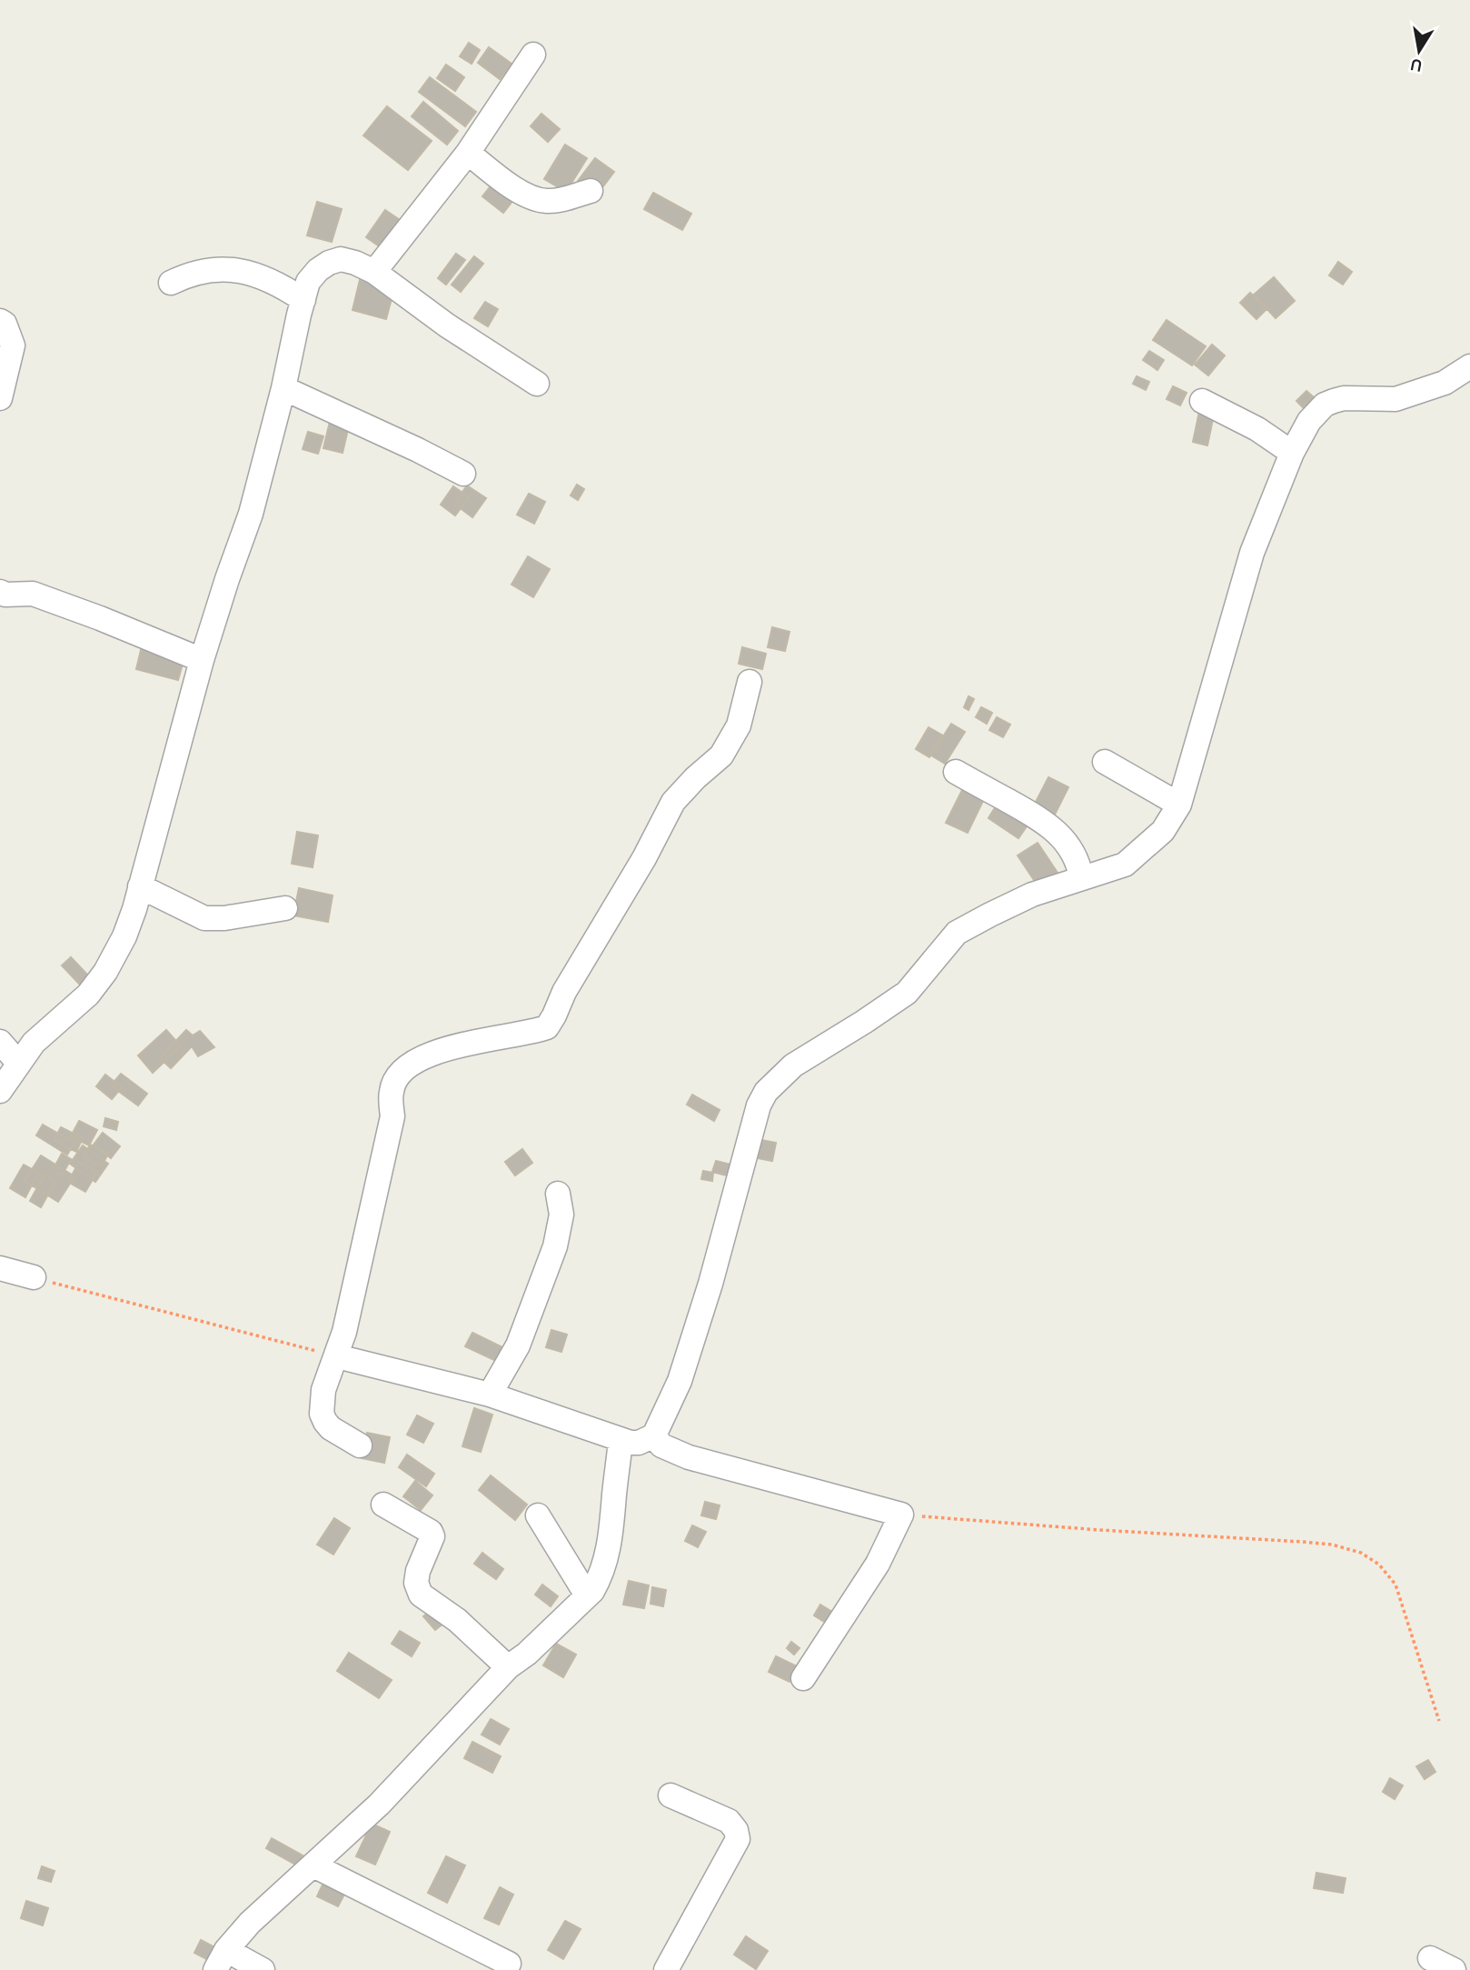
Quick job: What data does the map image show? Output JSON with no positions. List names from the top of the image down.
{
  "north": "bottom"
}
